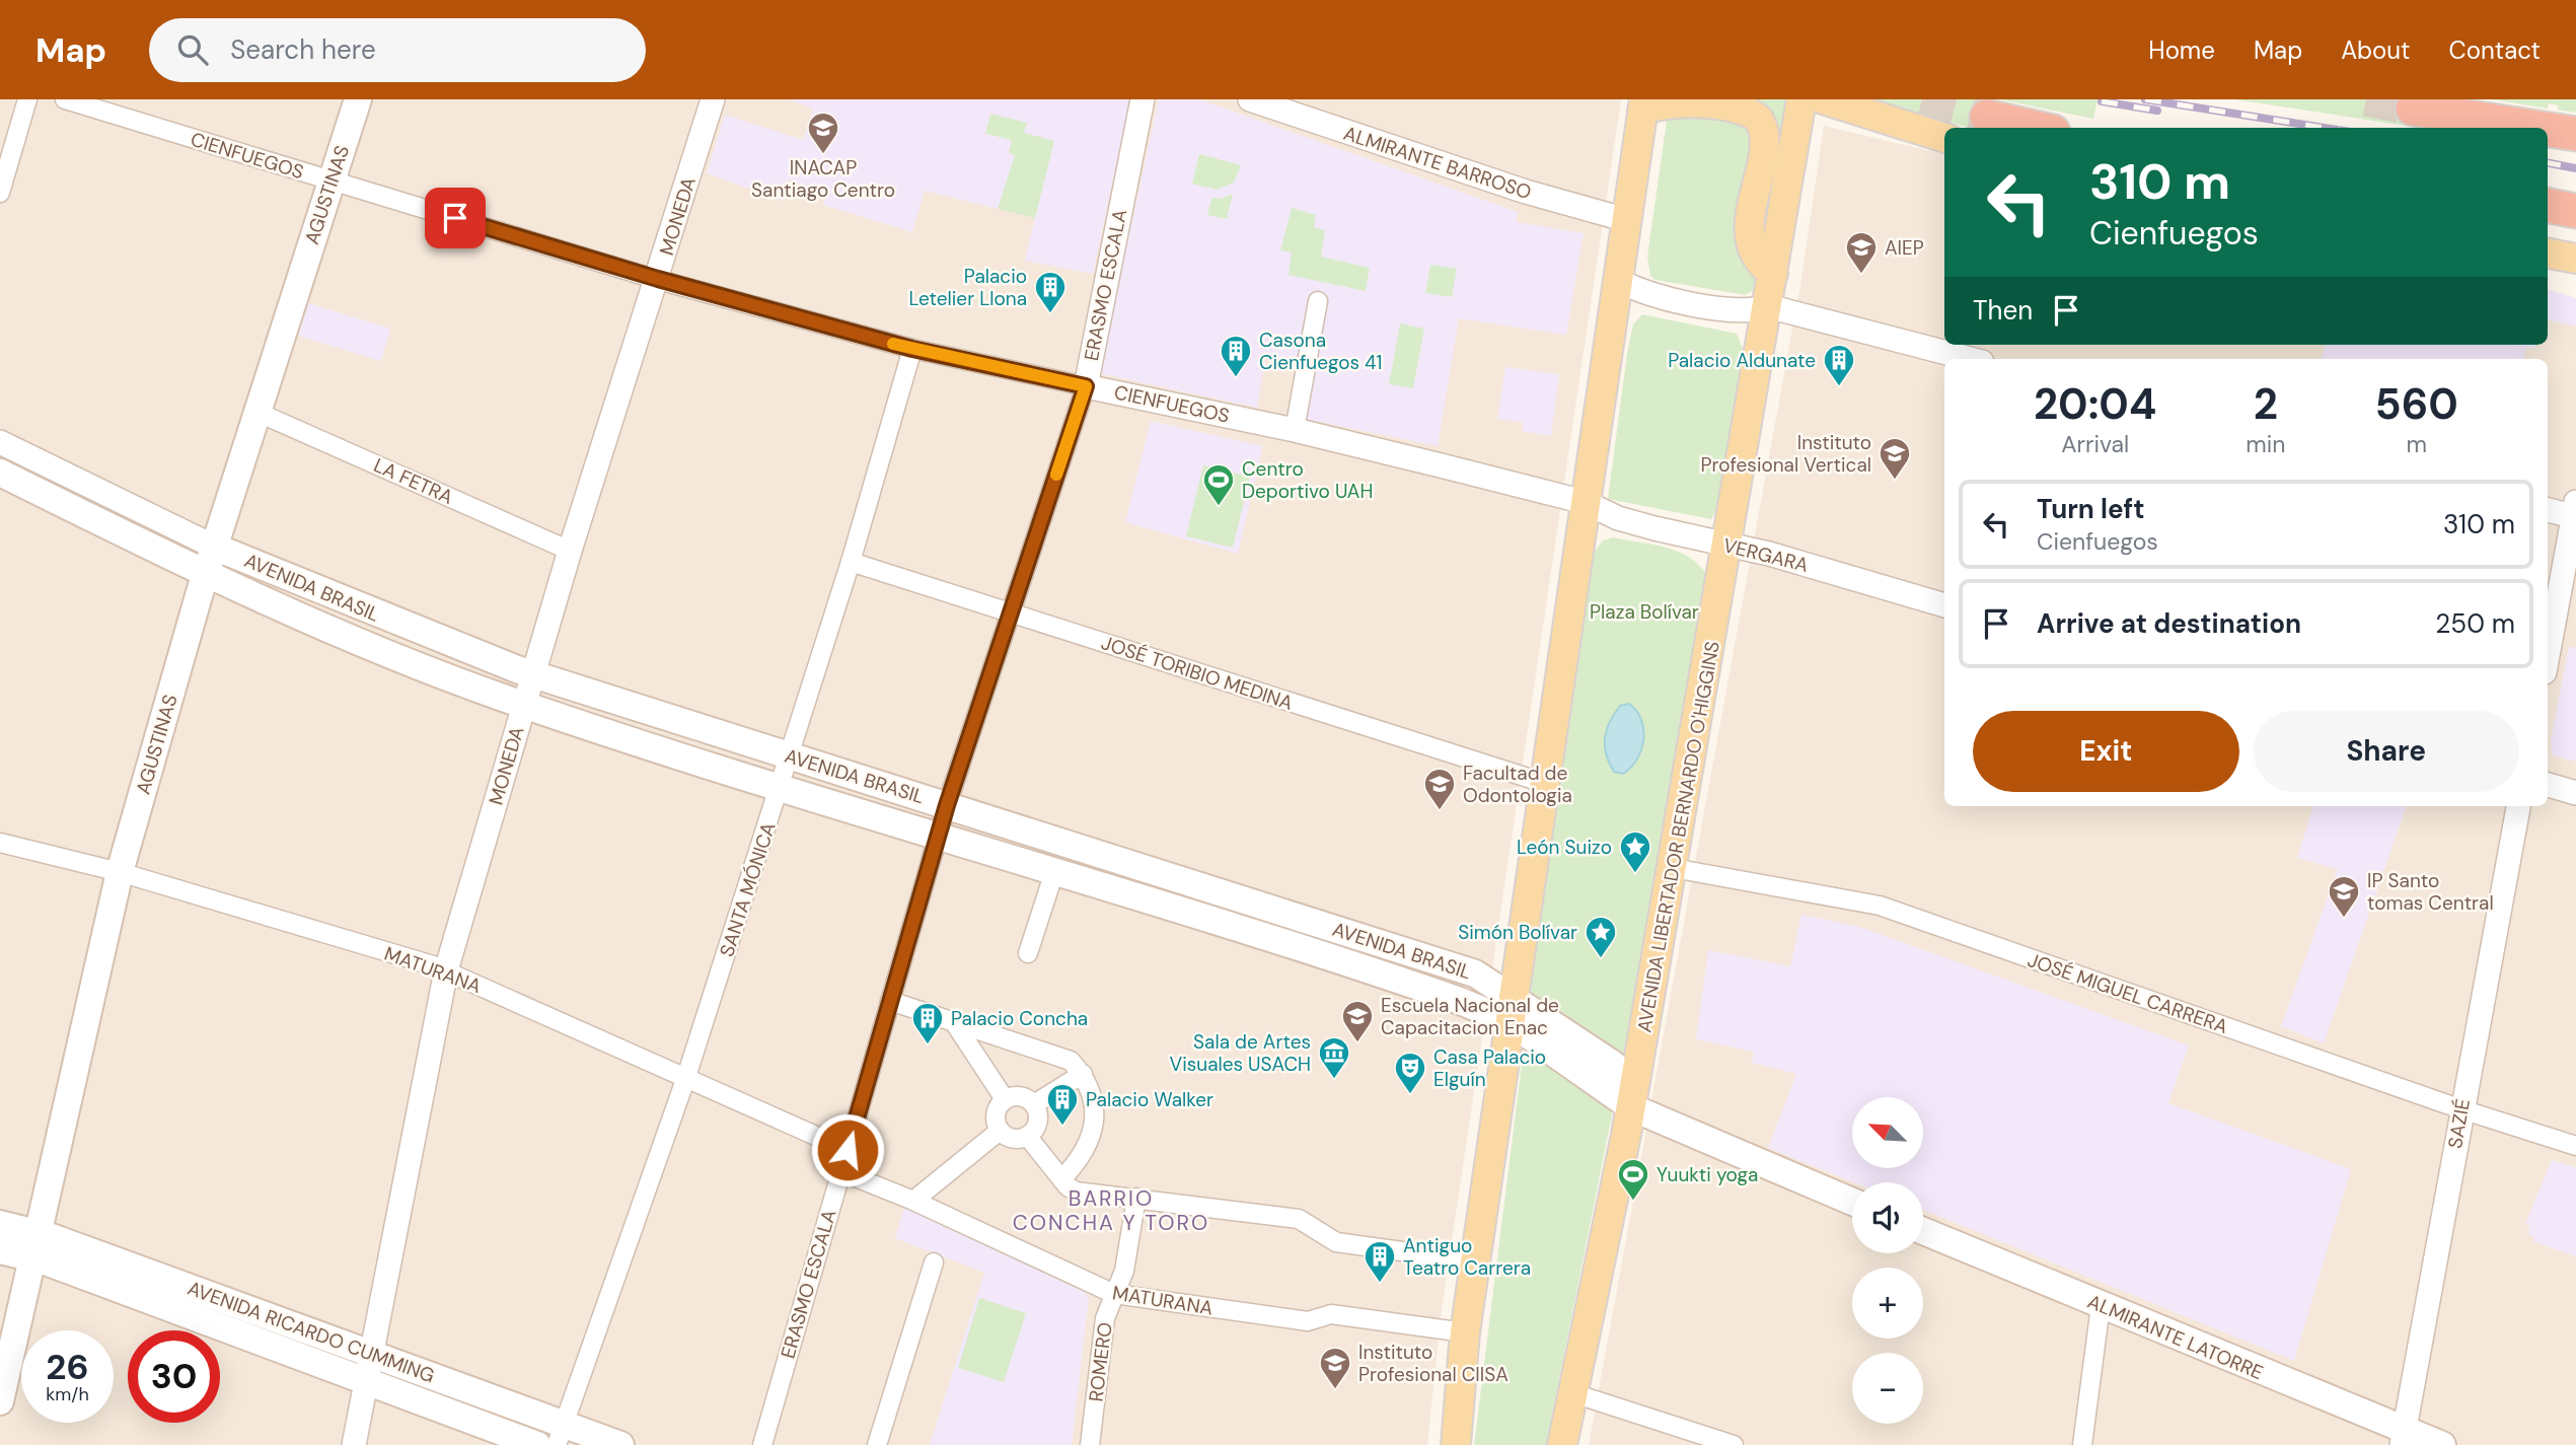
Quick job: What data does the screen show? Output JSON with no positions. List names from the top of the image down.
{
  "streets": {
    "main road": [
      "AGUSTINAS",
      "AVENIDA BRASIL",
      "AVENIDA LIBERTADOR BERNARDO O'HIGGINS",
      "AVENIDA RICARDO CUMMING",
      "ALMIRANTE LATORRE"
    ],
    "street": [
      "CIENFUEGOS",
      "ALMIRANTE BARROSO",
      "MONEDA",
      "ERASMO ESCALA",
      "LA FETRA",
      "VERGARA",
      "JOSÉ TORIBIO MEDINA",
      "SANTA MÓNICA",
      "MATURANA",
      "JOSÉ MIGUEL CARRERA",
      "SAZIÉ",
      "ROMERO"
    ]
  },
  "crossings": [
    ["CIENFUEGOS", "AGUSTINAS"],
    ["CIENFUEGOS", "MONEDA"],
    ["CIENFUEGOS", "ERASMO ESCALA"],
    ["CIENFUEGOS", "VERGARA"],
    ["CIENFUEGOS", "SANTA MÓNICA"],
    ["AGUSTINAS", "LA FETRA"],
    ["AGUSTINAS", "AVENIDA BRASIL"],
    ["AGUSTINAS", "MATURANA"],
    ["AGUSTINAS", "AVENIDA RICARDO CUMMING"],
    ["MONEDA", "LA FETRA"],
    ["MONEDA", "AVENIDA BRASIL"],
    ["MONEDA", "MATURANA"],
    ["MONEDA", "AVENIDA RICARDO CUMMING"],
    ["ERASMO ESCALA", "AVENIDA BRASIL"],
    ["ERASMO ESCALA", "JOSÉ TORIBIO MEDINA"],
    ["ERASMO ESCALA", "MATURANA"],
    ["VERGARA", "AVENIDA LIBERTADOR BERNARDO O'HIGGINS"],
    ["AVENIDA BRASIL", "AVENIDA LIBERTADOR BERNARDO O'HIGGINS"],
    ["AVENIDA BRASIL", "SANTA MÓNICA"],
    ["JOSÉ TORIBIO MEDINA", "SANTA MÓNICA"],
    ["AVENIDA LIBERTADOR BERNARDO O'HIGGINS", "JOSÉ MIGUEL CARRERA"],
    ["SANTA MÓNICA", "MATURANA"],
    ["SANTA MÓNICA", "AVENIDA RICARDO CUMMING"],
    ["MATURANA", "ROMERO"],
    ["JOSÉ MIGUEL CARRERA", "SAZIÉ"],
    ["SAZIÉ", "ALMIRANTE LATORRE"]
  ],
  "districts": ["BARRIO CONCHA Y TORO"],
  "parks": ["Plaza Bolívar"],
  "places": {
    "school or university": [
      "INACAP Santiago Centro",
      "AIEP",
      "Instituto Profesional Vertical",
      "Facultad de Odontologia",
      "IP Santo tomas Central",
      "Escuela Nacional de Capacitacion Enac",
      "Instituto Profesional CIISA"
    ],
    "building": [
      "Palacio Letelier Llona",
      "Casona Cienfuegos 41",
      "Palacio Aldunate",
      "Palacio Concha",
      "Palacio Walker",
      "Antiguo Teatro Carrera"
    ],
    "sports": ["Centro Deportivo UAH", "Yuukti yoga"],
    "place": ["León Suizo", "Simón Bolívar"],
    "museum": ["Sala de Artes Visuales USACH"],
    "theatre": ["Casa Palacio Elguín"]
  },
  "north": "top left",
  "page": {
    "header": "Map",
    "search": "Search here",
    "nav": [
      "Home",
      "Map",
      "About",
      "Contact"
    ],
    "turn": ["310 m", "Cienfuegos"],
    "then": "Then",
    "eta": [
      "20:04",
      "Arrival",
      "2",
      "min",
      "560",
      "m"
    ],
    "list": [
      {
        "name": "Turn left",
        "note": "Cienfuegos",
        "value": "310 m"
      },
      {
        "name": "Arrive at destination",
        "value": "250 m"
      }
    ],
    "buttons": ["Exit", "Share"],
    "map_buttons": ["+", "−"],
    "speed": "26 km/h",
    "limit": "30"
  }
}
